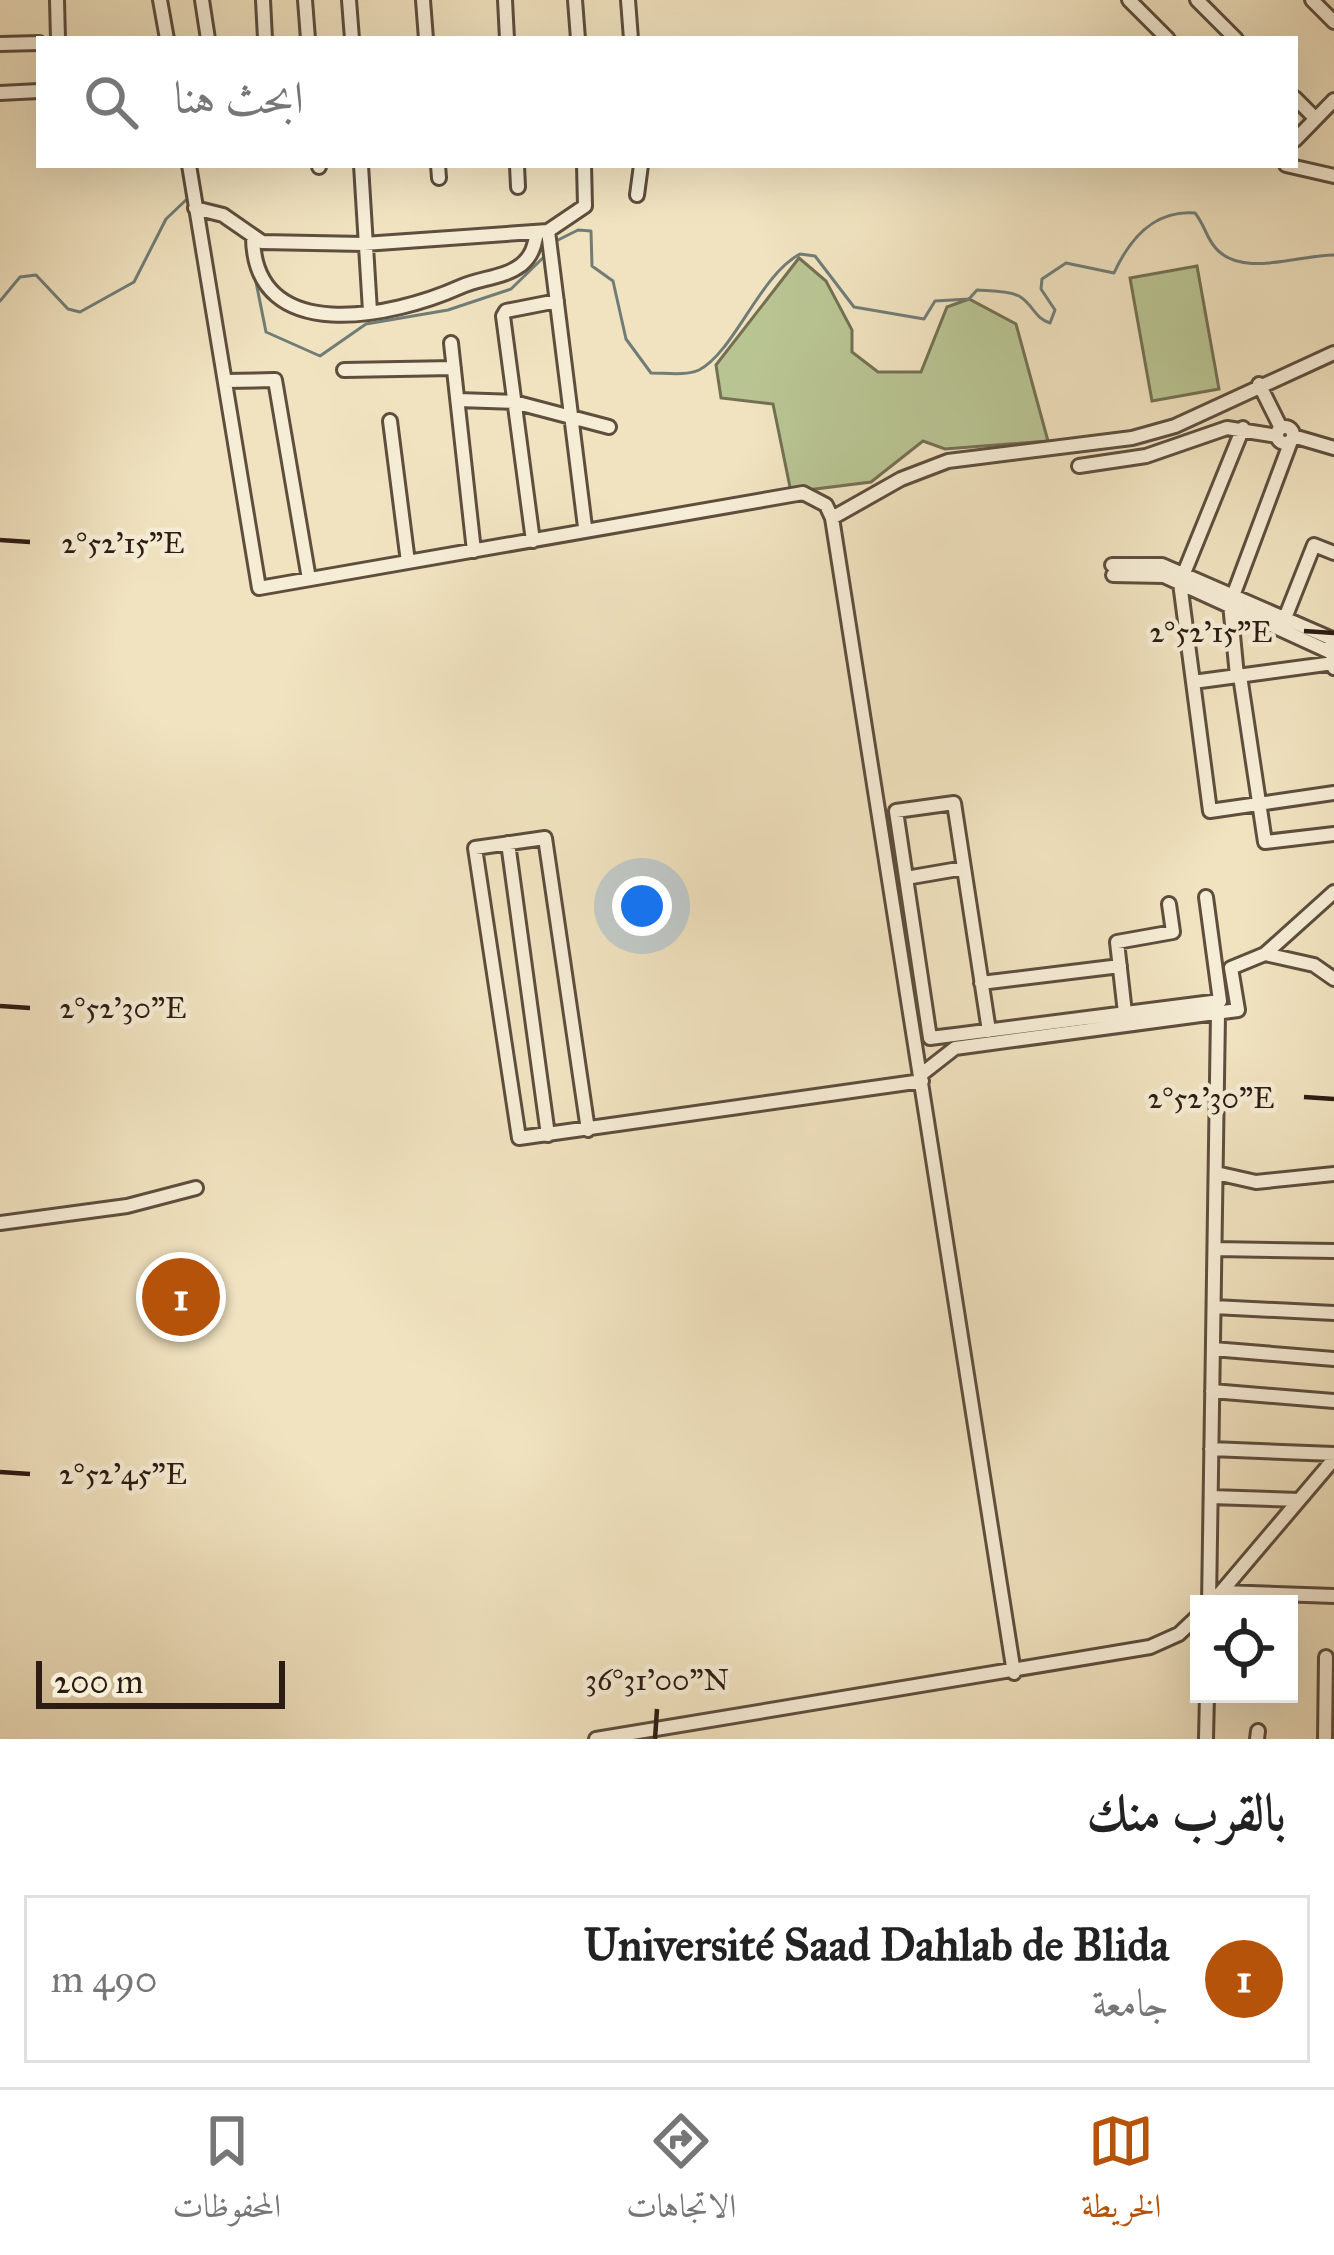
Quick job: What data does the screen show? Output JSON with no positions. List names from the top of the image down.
{
  "scale_bar": "200 m",
  "page": {
    "search": "ابحث هنا",
    "pins": "1",
    "scale": "200 m",
    "heading": "بالقرب منك",
    "list": [
      {
        "mark": "1",
        "name": "Université Saad Dahlab de Blida",
        "note": "جامعة",
        "value": "490 m"
      }
    ],
    "nav": ["الخريطة", "الاتجاهات", "المحفوظات"]
  },
  "coordinates": [
    "2°52'15\"E",
    "2°52'30\"E",
    "2°52'45\"E",
    "36°31'00\"N"
  ]
}
